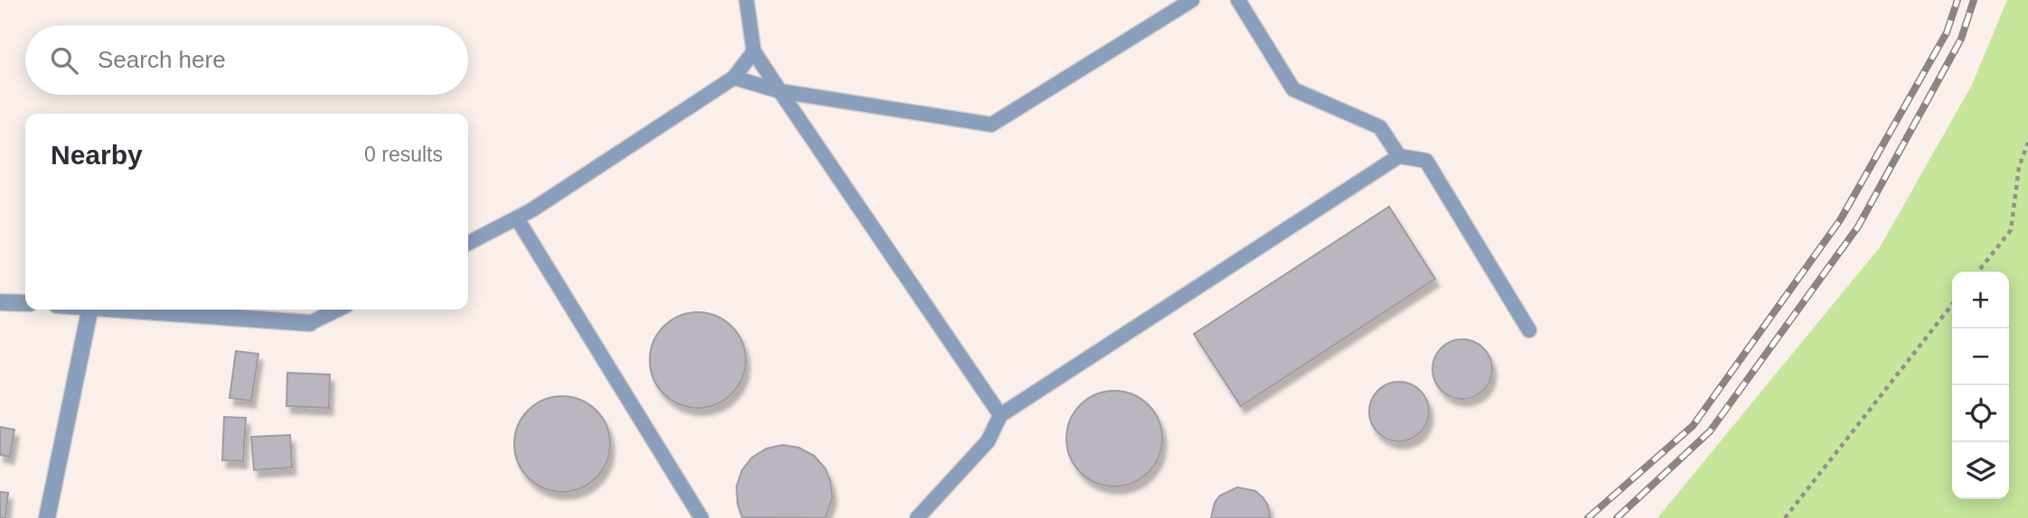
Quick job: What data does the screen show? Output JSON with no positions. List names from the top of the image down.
{
  "page": {
    "search": "Search here",
    "heading": ["Nearby", "0 results"],
    "map_buttons": ["+", "−"]
  }
}
